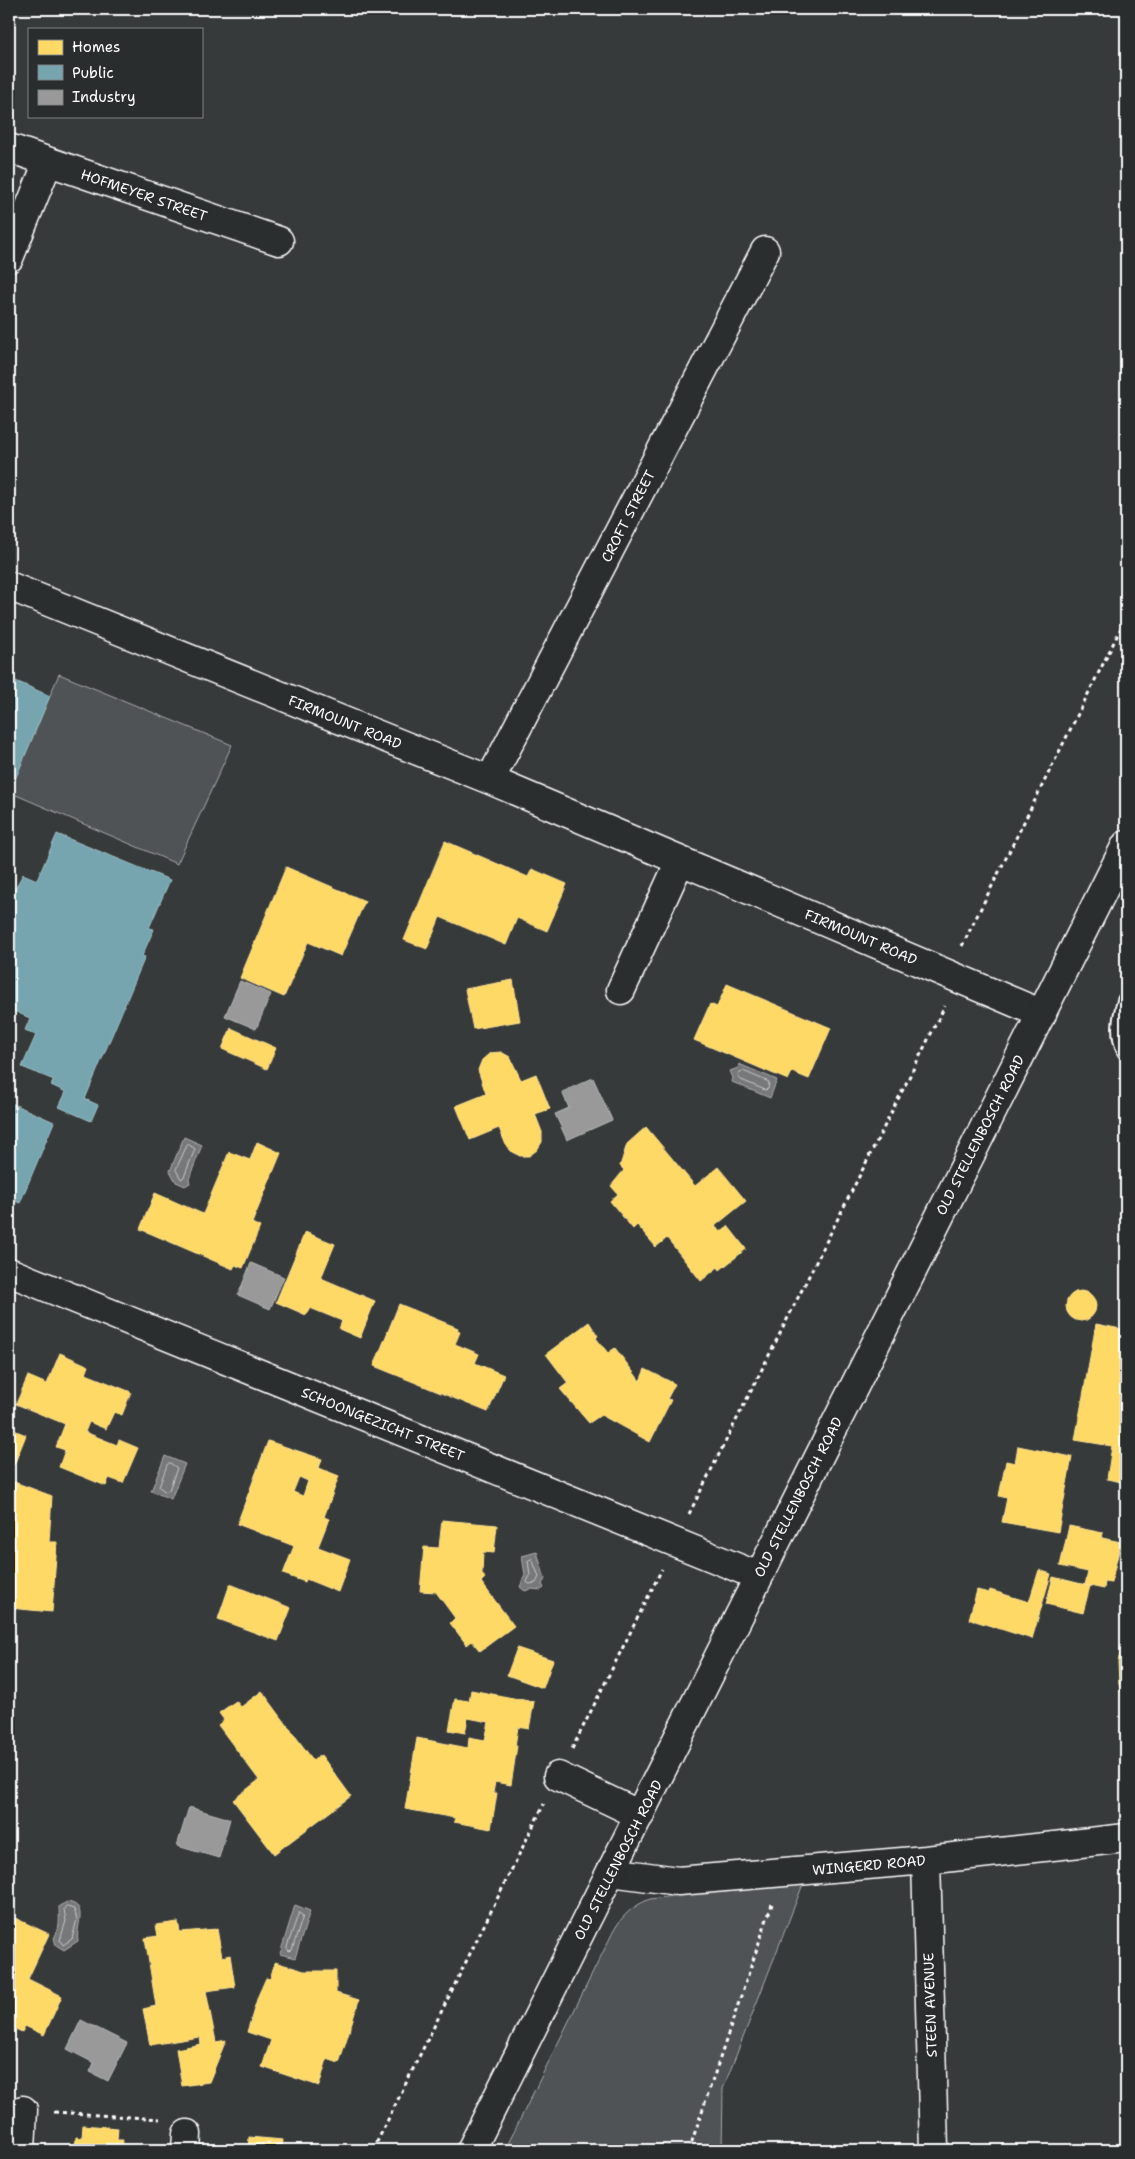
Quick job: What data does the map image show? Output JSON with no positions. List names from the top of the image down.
{
  "streets": {
    "street": [
      "HOFMEYER STREET",
      "CROFT STREET",
      "FIRMOUNT ROAD",
      "OLD STELLENBOSCH ROAD",
      "SCHOONGEZICHT STREET",
      "WINGERD ROAD",
      "STEEN AVENUE"
    ]
  },
  "crossings": [
    ["CROFT STREET", "FIRMOUNT ROAD"],
    ["FIRMOUNT ROAD", "OLD STELLENBOSCH ROAD"],
    ["OLD STELLENBOSCH ROAD", "SCHOONGEZICHT STREET"],
    ["OLD STELLENBOSCH ROAD", "WINGERD ROAD"],
    ["WINGERD ROAD", "STEEN AVENUE"]
  ],
  "legend": ["Homes", "Public", "Industry"]
}
